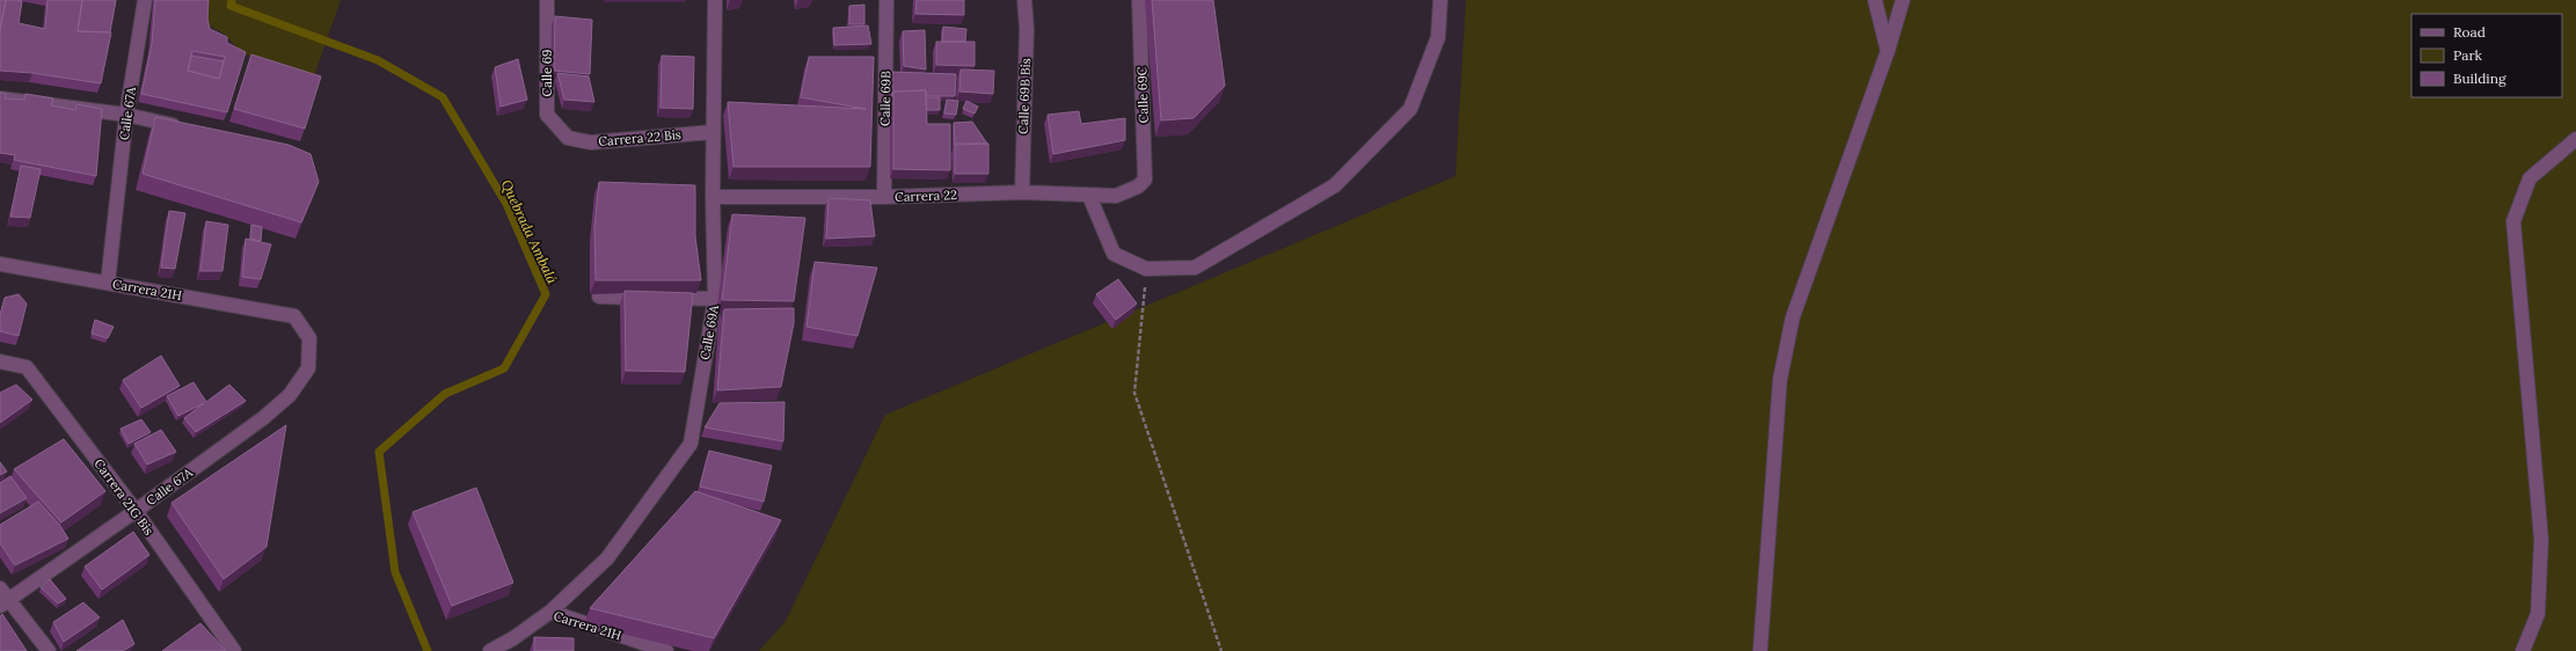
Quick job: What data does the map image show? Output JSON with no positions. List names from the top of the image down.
{
  "streets": {
    "street": [
      "Calle 69",
      "Calle 69C",
      "Calle 69B Bis",
      "Calle 69B",
      "Calle 67A",
      "Carrera 22 Bis",
      "Carrera 22",
      "Carrera 21H",
      "Calle 69A",
      "Carrera 21G Bis"
    ]
  },
  "crossings": [
    ["Calle 69", "Carrera 22 Bis"],
    ["Calle 69C", "Carrera 22"],
    ["Calle 69B Bis", "Carrera 22"],
    ["Calle 69B", "Carrera 22"],
    ["Calle 67A", "Carrera 21H"],
    ["Calle 67A", "Carrera 21G Bis"],
    ["Carrera 22 Bis", "Calle 69A"],
    ["Carrera 22", "Calle 69A"],
    ["Carrera 21H", "Calle 69A"]
  ],
  "water": ["Quebrada Ambalá"],
  "legend": ["Road", "Park", "Building"]
}
